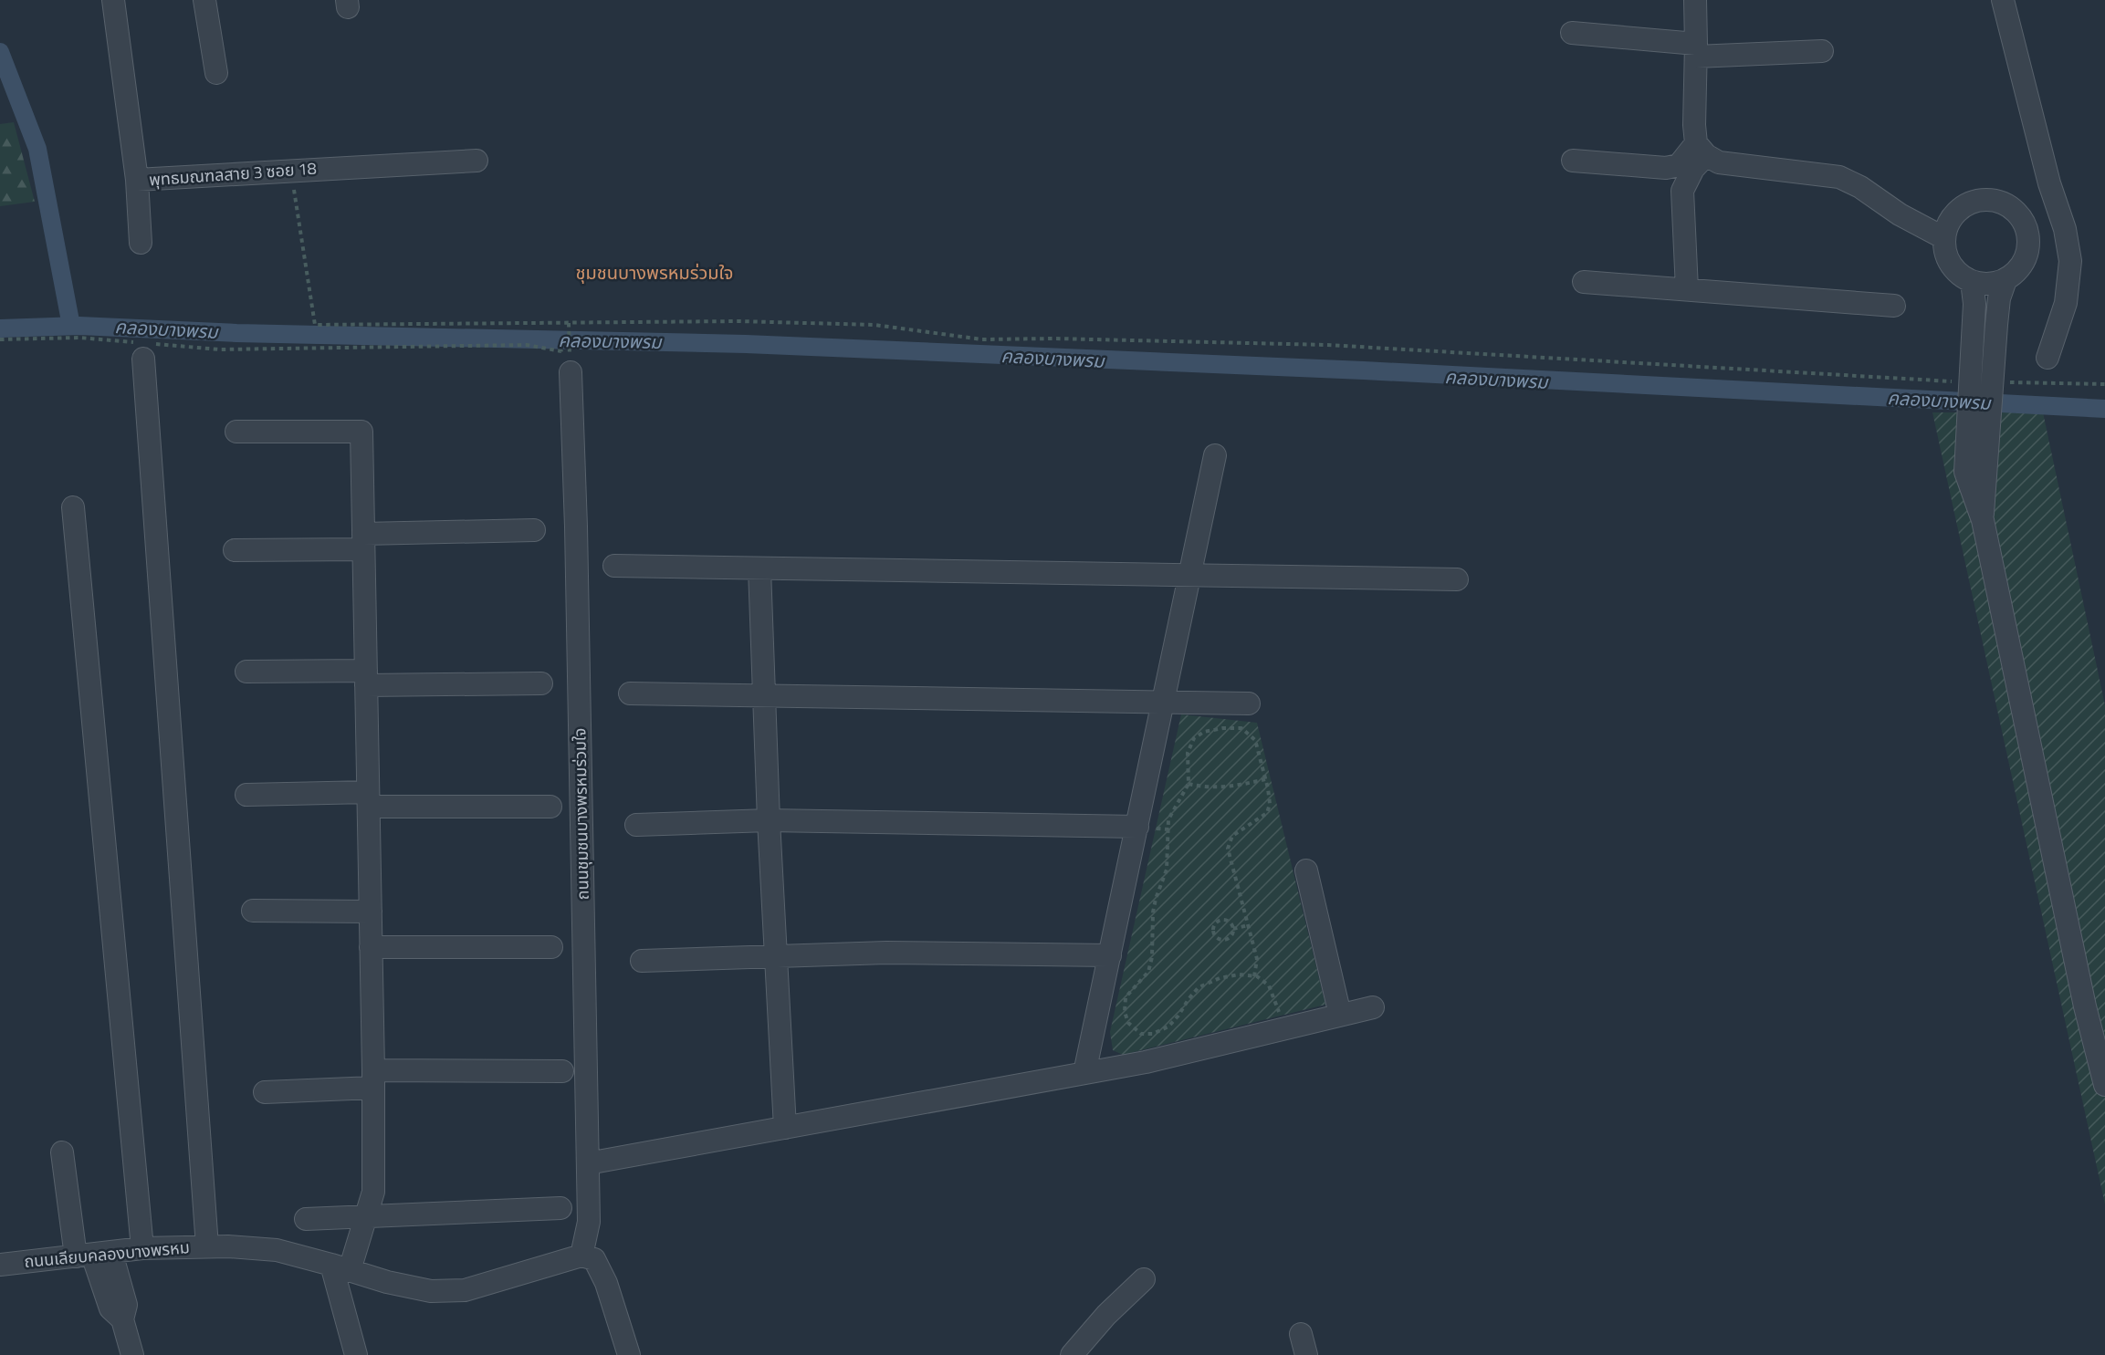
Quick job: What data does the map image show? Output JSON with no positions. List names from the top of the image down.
{
  "streets": {
    "street": ["พุทธมณฑลสาย 3 ซอย 18", "ถนนชุมชนบางพรหมร่วมใจ", "ถนนเลียบคลองบางพรหม"]
  },
  "crossings": [
    ["ถนนชุมชนบางพรหมร่วมใจ", "ถนนเลียบคลองบางพรหม"]
  ],
  "districts": ["ชุมชนบางพรหมร่วมใจ"],
  "water": ["คลองบางพรม"]
}
